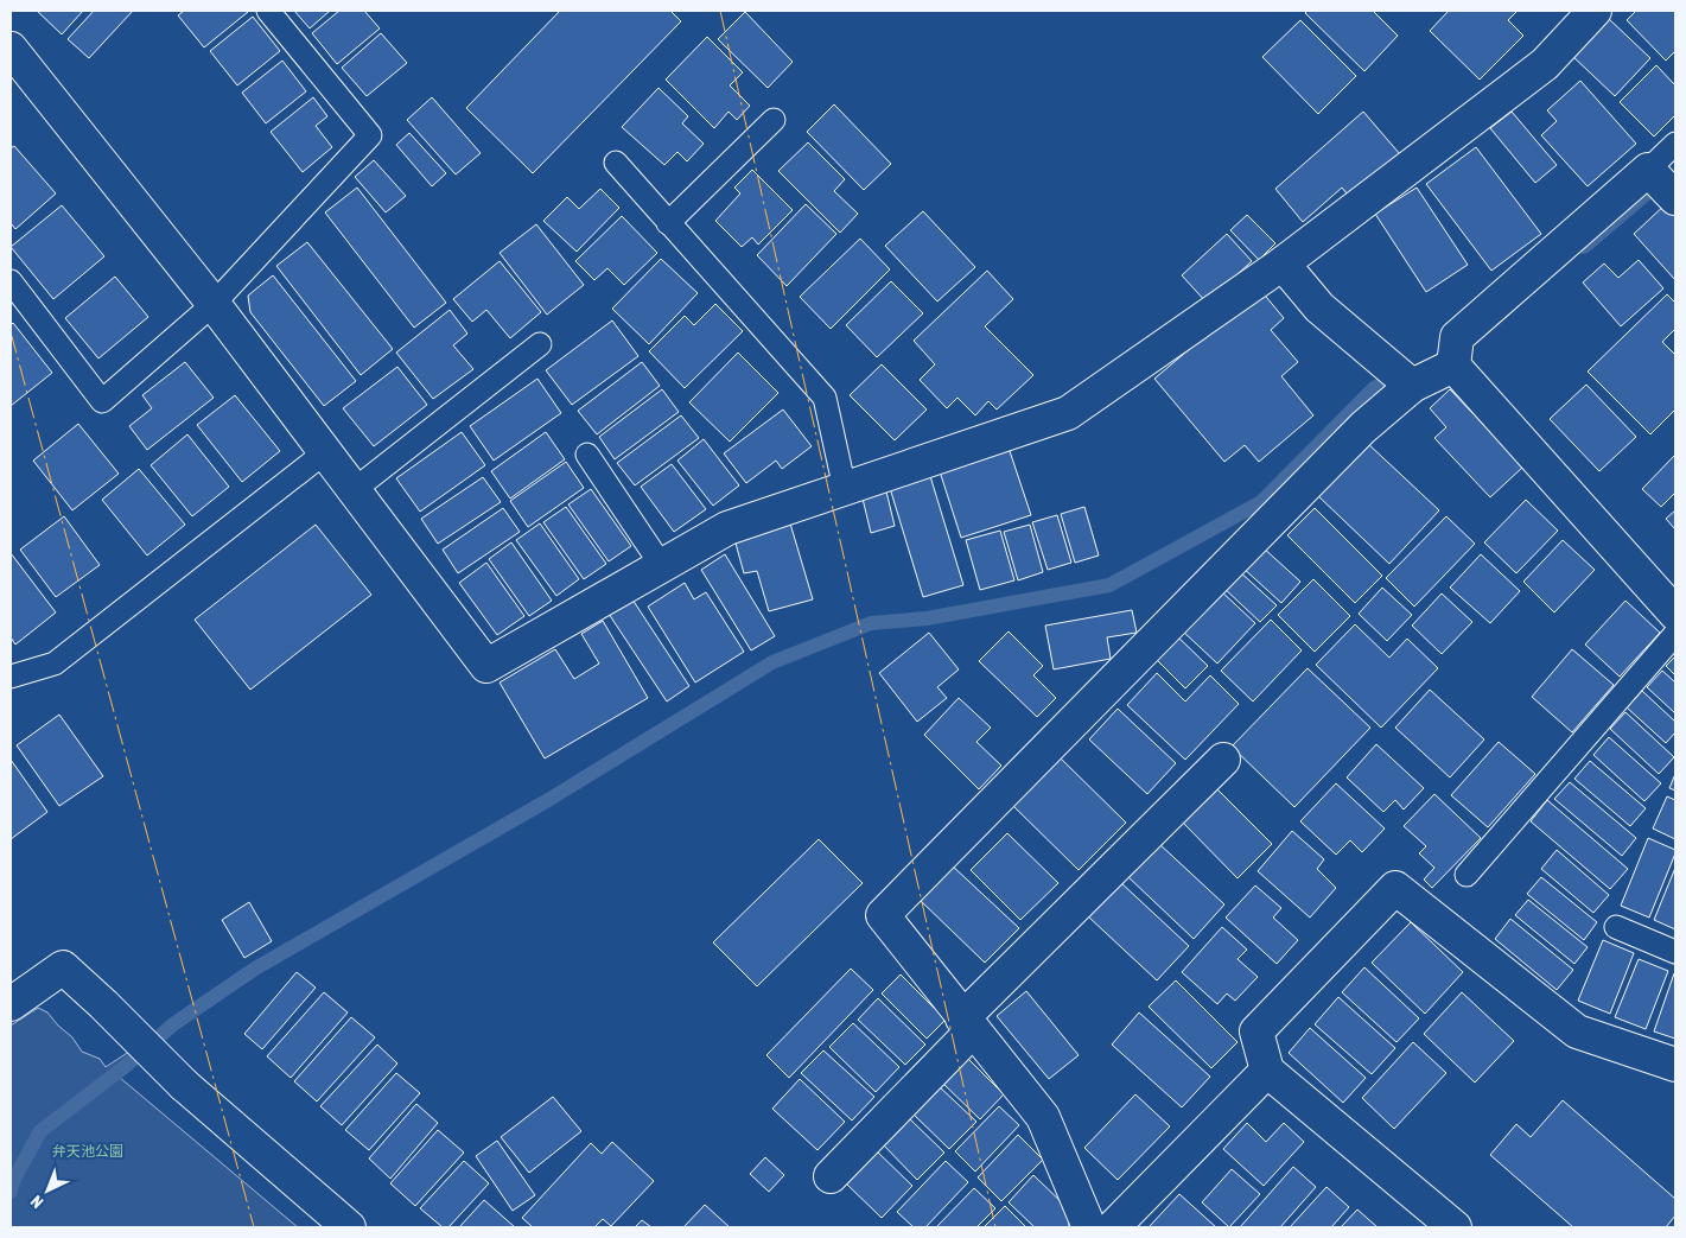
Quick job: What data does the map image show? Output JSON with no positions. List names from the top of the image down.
{
  "parks": ["弁天池公園"],
  "north": "bottom left"
}
